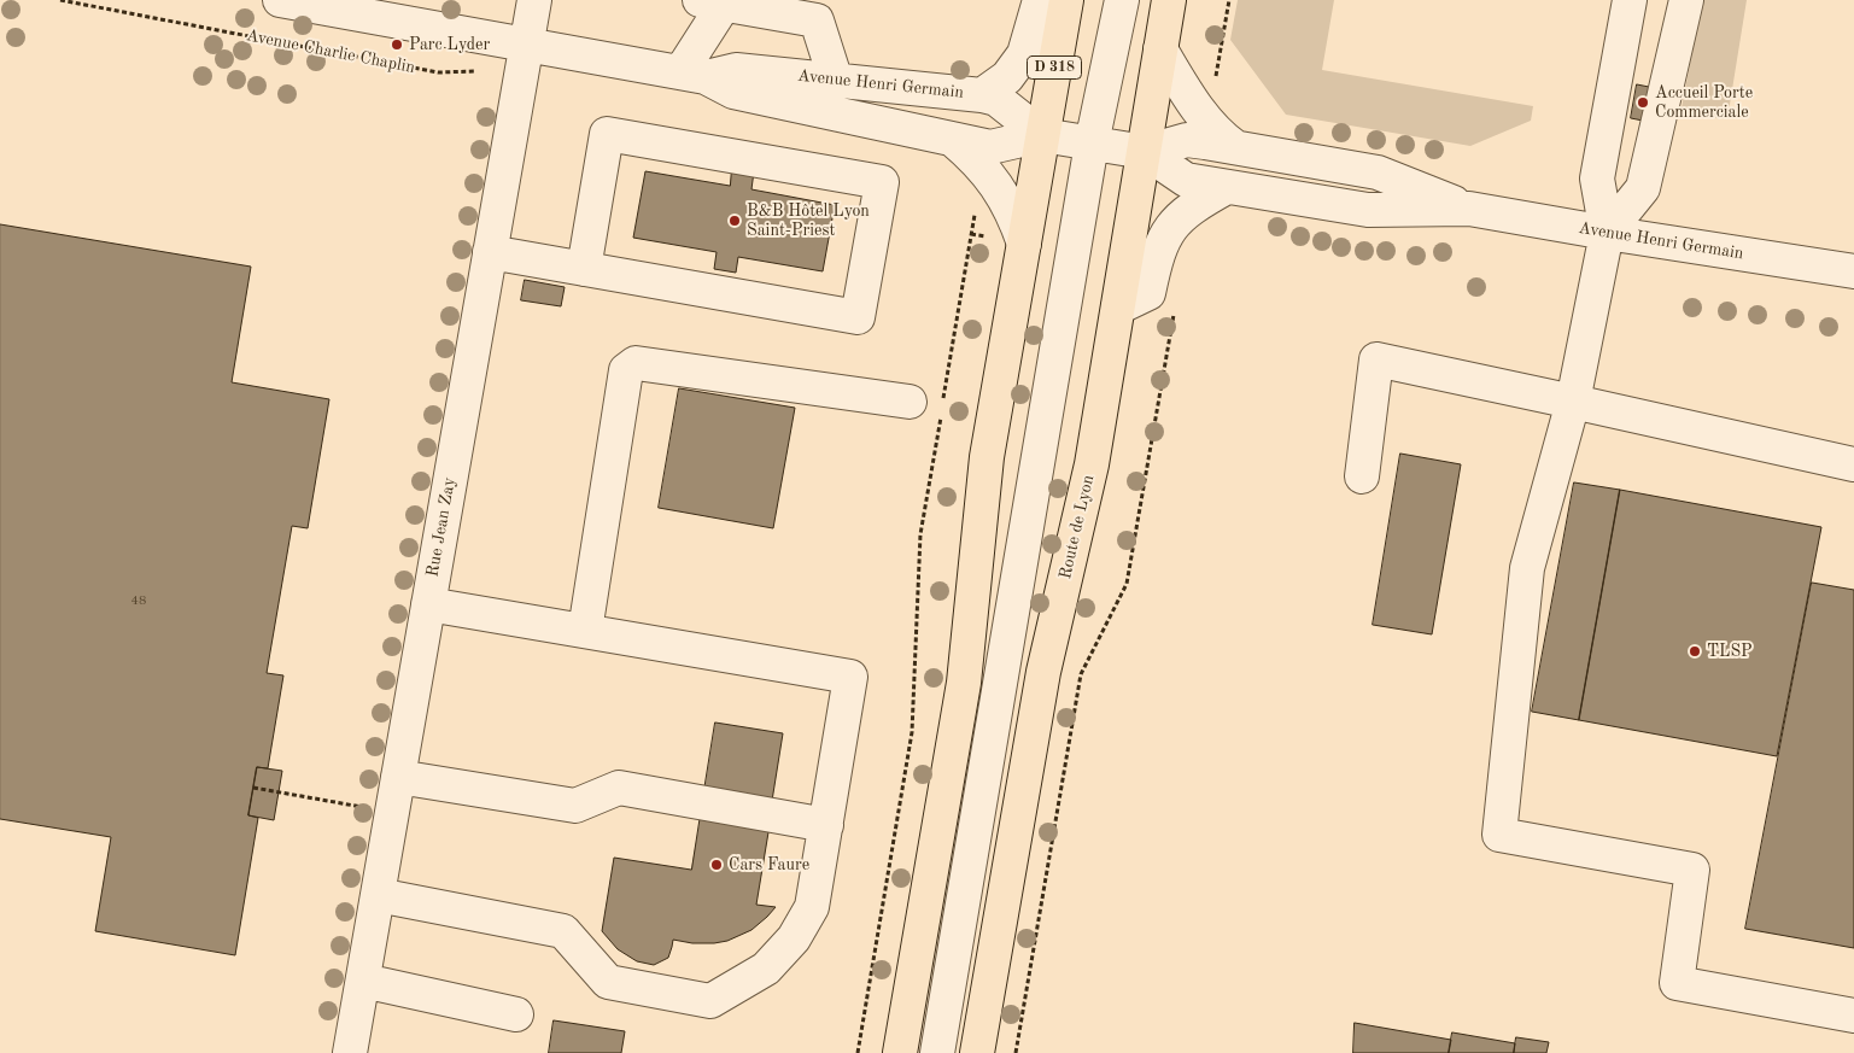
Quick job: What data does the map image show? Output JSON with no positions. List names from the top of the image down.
{
  "streets": {
    "main road": ["D 318", "Route de Lyon"],
    "street": ["Avenue Henri Germain", "Rue Jean Zay"],
    "path": ["Avenue Charlie Chaplin"]
  },
  "crossings": [
    ["D 318", "Avenue Henri Germain"],
    ["Avenue Henri Germain", "Rue Jean Zay"],
    ["Avenue Henri Germain", "Route de Lyon"]
  ],
  "places": [
    "Parc Lyder",
    "Accueil Porte Commerciale",
    "B&B Hôtel Lyon Saint-Priest",
    "TLSP",
    "Cars Faure"
  ],
  "house_numbers": ["48"]
}
